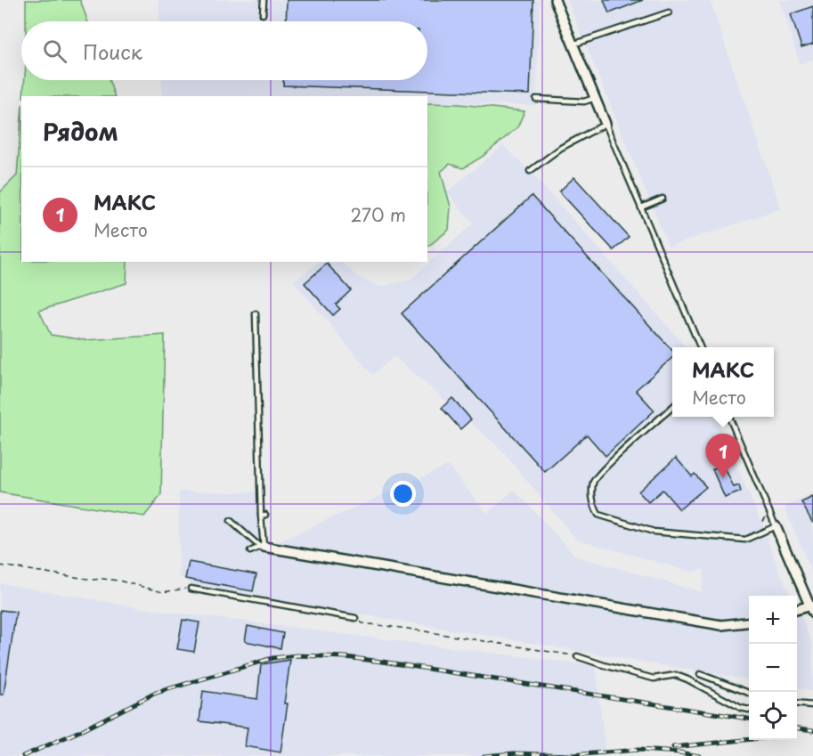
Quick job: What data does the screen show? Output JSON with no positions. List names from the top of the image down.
{
  "page": {
    "search": "Поиск",
    "heading": "Рядом",
    "list": [
      {
        "mark": "1",
        "name": "МАКС",
        "note": "Место",
        "value": "270 m"
      }
    ],
    "popup": ["МАКС", "Место"],
    "pins": "1",
    "map_buttons": ["+", "−"]
  }
}
